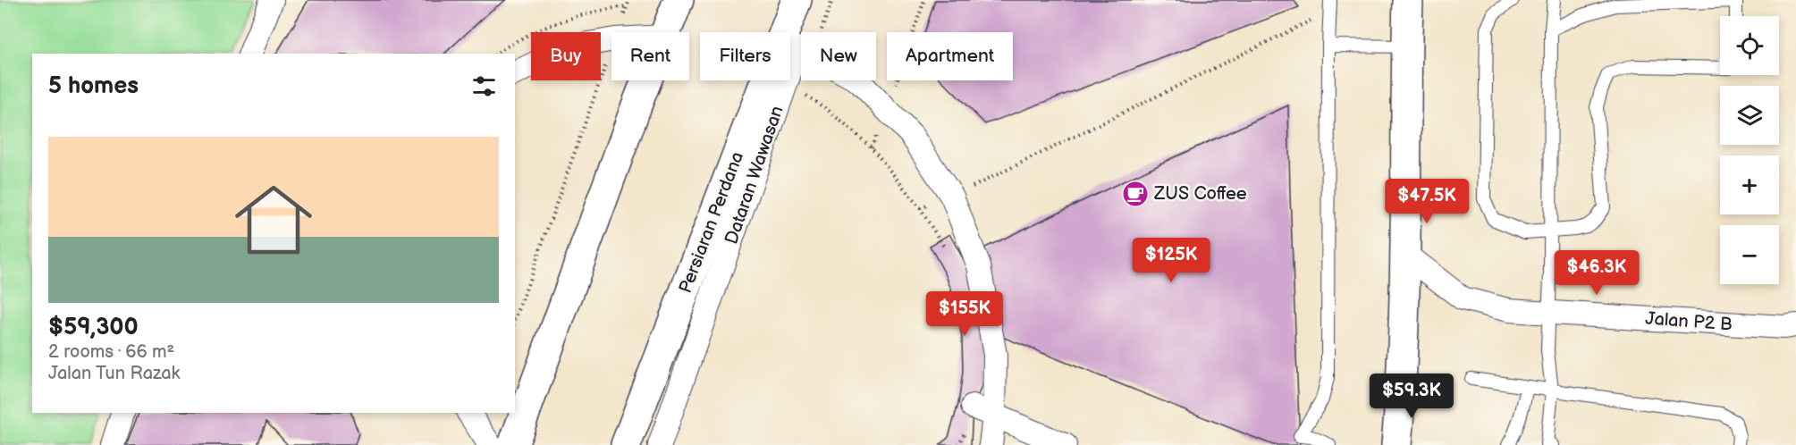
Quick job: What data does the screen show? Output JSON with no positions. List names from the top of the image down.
{
  "streets": {
    "main road": ["Persiaran Perdana"],
    "street": ["Dataran Wawasan", "Jalan P2 B"]
  },
  "places": {
    "cafe": ["ZUS Coffee"]
  },
  "page": {
    "map_buttons": ["+", "−"],
    "chip": [
      "Buy",
      "Rent",
      "Filters",
      "New",
      "Apartment"
    ],
    "heading": "5 homes",
    "list": [
      {
        "name": "$59,300",
        "note": "2 rooms · 66 m² · Jalan Tun Razak"
      }
    ],
    "price": [
      "$47.5K",
      "$125K",
      "$46.3K",
      "$155K",
      "$59.3K"
    ]
  }
}
